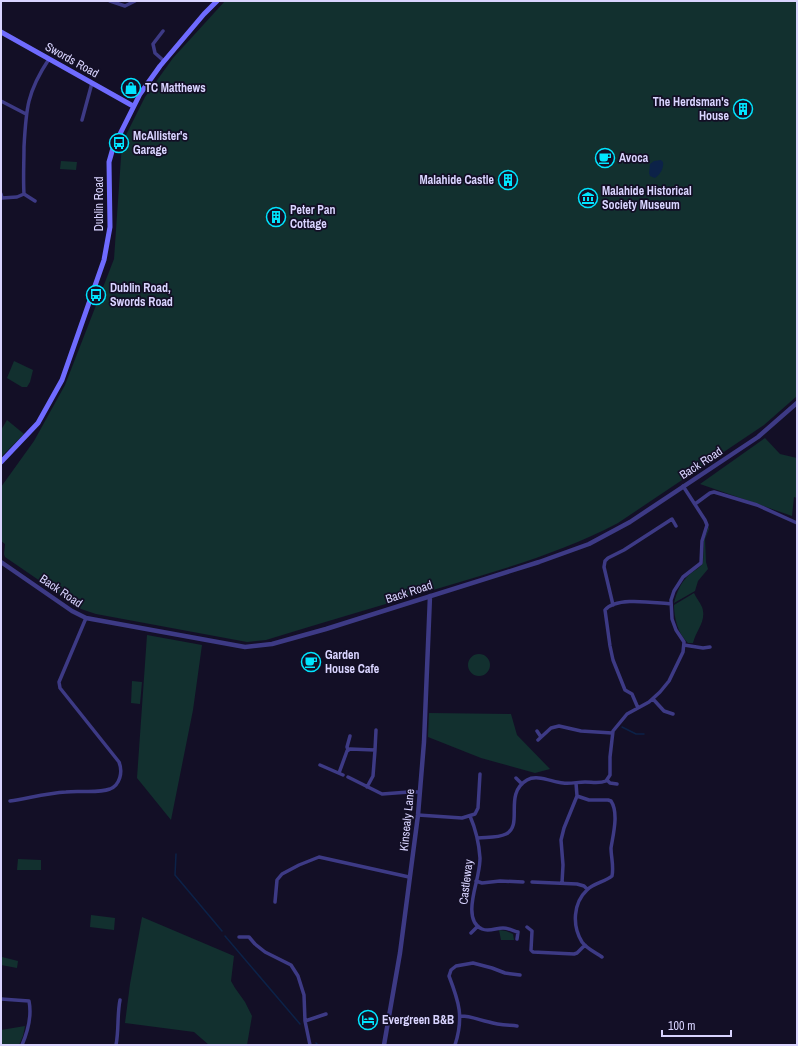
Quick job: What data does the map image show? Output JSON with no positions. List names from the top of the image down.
{
  "streets": {
    "main road": ["Swords Road", "Dublin Road"],
    "street": ["Back Road", "Kinsealy Lane", "Castleway"]
  },
  "crossings": [
    ["Swords Road", "Dublin Road"],
    ["Back Road", "Kinsealy Lane"]
  ],
  "places": {
    "shop": ["TC Matthews"],
    "building": ["The Herdsman's House", "Malahide Castle", "Peter Pan Cottage"],
    "bus stop": ["McAllister's Garage", "Dublin Road, Swords Road"],
    "cafe": ["Avoca", "Garden House Cafe"],
    "museum": ["Malahide Historical Society Museum"],
    "hotel": ["Evergreen B&B"]
  },
  "scale_bar": "100 m"
}
